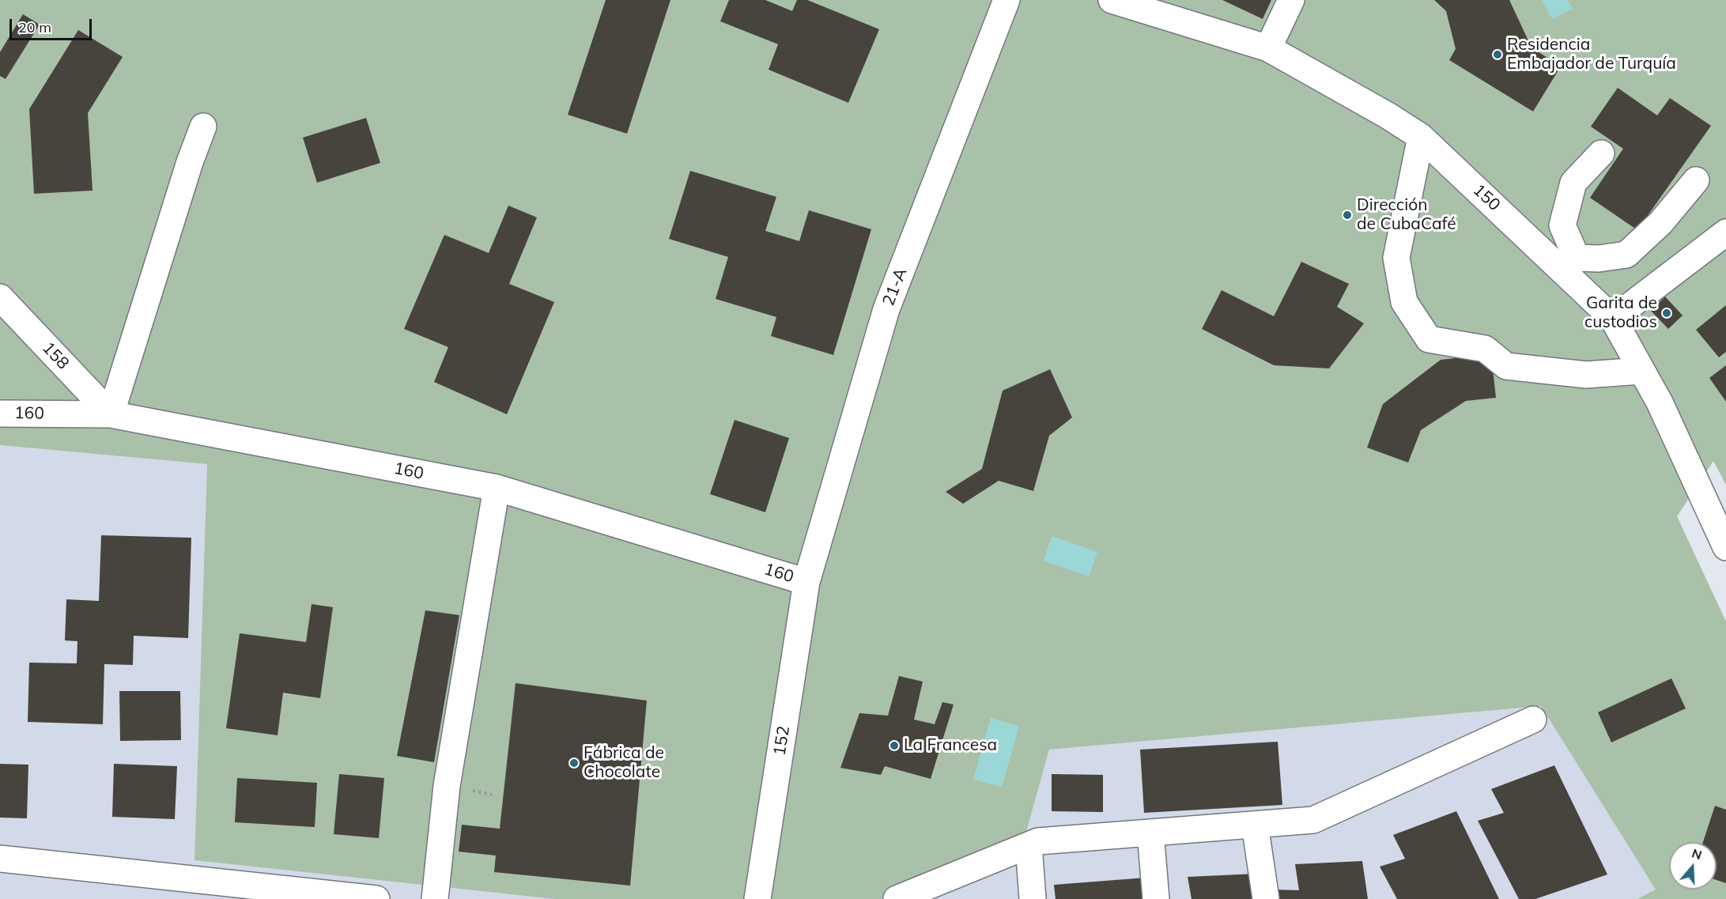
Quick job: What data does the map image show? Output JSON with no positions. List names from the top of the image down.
{
  "streets": {
    "street": [
      "150",
      "21-A",
      "158",
      "160",
      "152"
    ]
  },
  "crossings": [
    ["21-A", "160"],
    ["21-A", "152"],
    ["158", "160"],
    ["160", "152"]
  ],
  "places": [
    "Residencia Embajador de Turquía",
    "Dirección de CubaCafé",
    "Garita de custodios",
    "La Francesa",
    "Fábrica de Chocolate"
  ],
  "scale_bar": "20 m",
  "north": "top"
}
